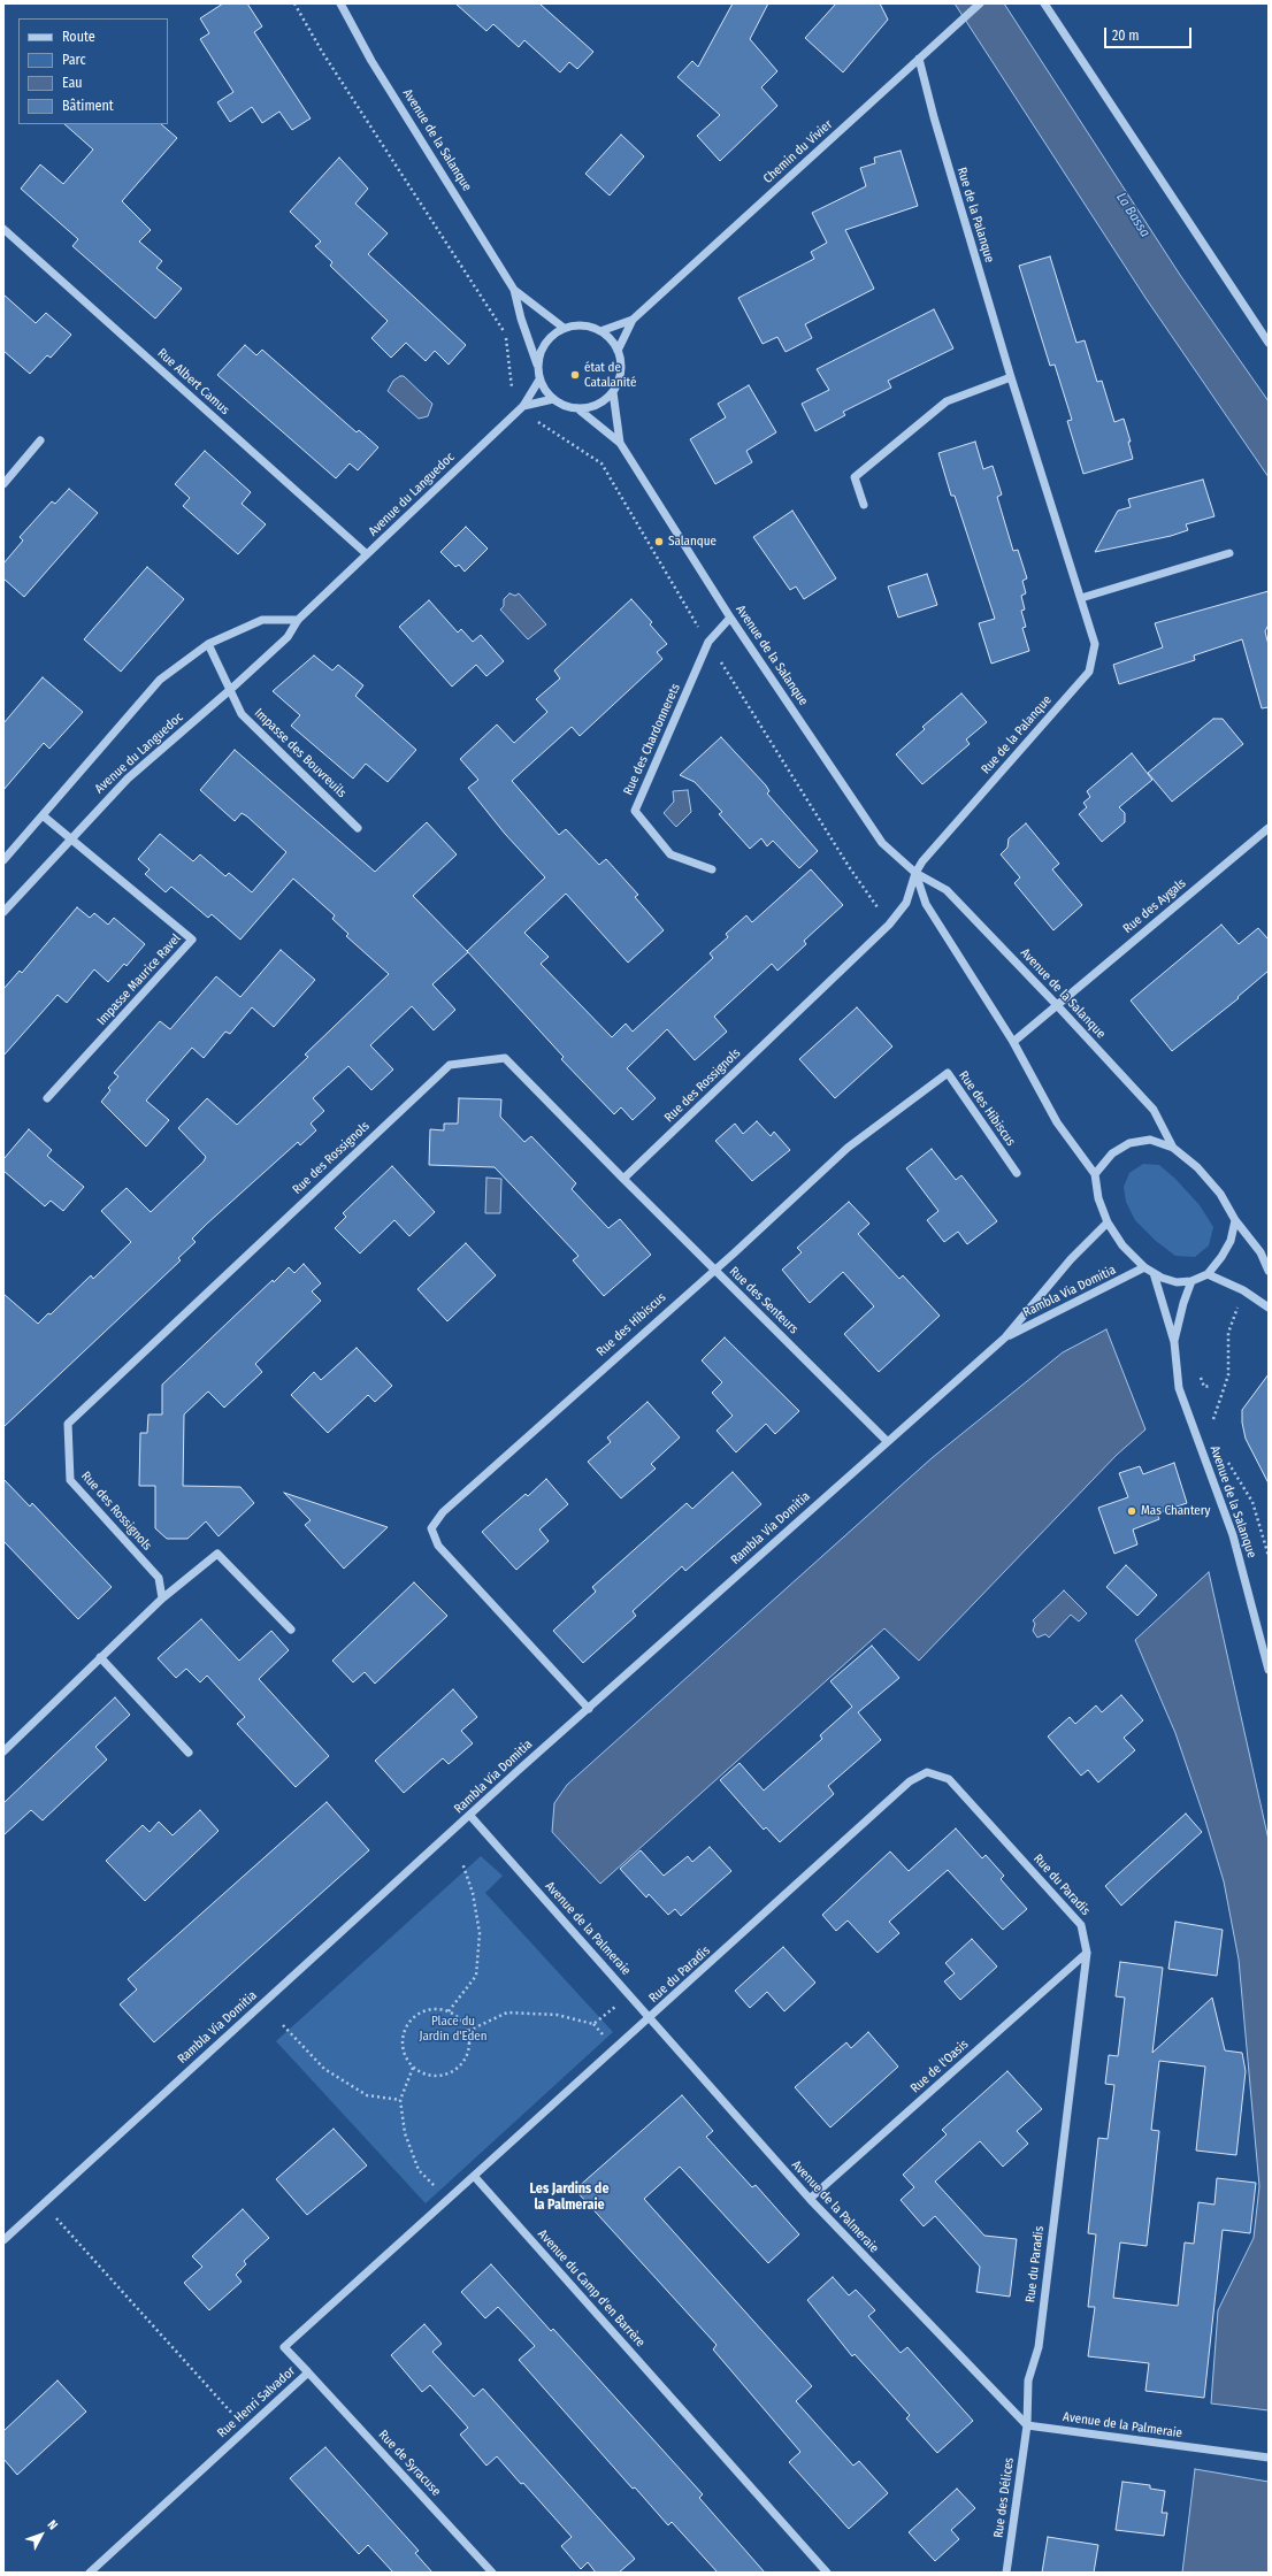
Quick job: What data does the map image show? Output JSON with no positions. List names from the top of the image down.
{
  "streets": {
    "street": [
      "Avenue de la Salanque",
      "Chemin du Vivier",
      "Rue de la Palanque",
      "Rue Albert Camus",
      "Avenue du Languedoc",
      "Rue des Chardonnerets",
      "Impasse des Bouvreuils",
      "Rue des Aygals",
      "Impasse Maurice Ravel",
      "Rue des Rossignols",
      "Rue des Hibiscus",
      "Rambla Via Domitia",
      "Rue des Senteurs",
      "Rue du Paradis",
      "Avenue de la Palmeraie",
      "Rue de l'Oasis",
      "Avenue du Camp d'en Barrère",
      "Rue Henri Salvador",
      "Rue de Syracuse",
      "Rue des Délices"
    ]
  },
  "crossings": [
    ["Avenue de la Salanque", "Chemin du Vivier"],
    ["Avenue de la Salanque", "Rue de la Palanque"],
    ["Avenue de la Salanque", "Avenue du Languedoc"],
    ["Avenue de la Salanque", "Rue des Chardonnerets"],
    ["Avenue de la Salanque", "Rue des Aygals"],
    ["Avenue de la Salanque", "Rue des Rossignols"],
    ["Avenue de la Salanque", "Rambla Via Domitia"],
    ["Chemin du Vivier", "Rue de la Palanque"],
    ["Chemin du Vivier", "Avenue du Languedoc"],
    ["Rue de la Palanque", "Rue des Rossignols"],
    ["Rue Albert Camus", "Avenue du Languedoc"],
    ["Avenue du Languedoc", "Impasse des Bouvreuils"],
    ["Avenue du Languedoc", "Impasse Maurice Ravel"],
    ["Rue des Rossignols", "Rue des Senteurs"],
    ["Rue des Hibiscus", "Rambla Via Domitia"],
    ["Rue des Hibiscus", "Rue des Senteurs"],
    ["Rambla Via Domitia", "Rue des Senteurs"],
    ["Rambla Via Domitia", "Avenue de la Palmeraie"],
    ["Rue du Paradis", "Avenue de la Palmeraie"],
    ["Rue du Paradis", "Rue de l'Oasis"],
    ["Rue du Paradis", "Rue des Délices"],
    ["Avenue de la Palmeraie", "Rue de l'Oasis"],
    ["Avenue de la Palmeraie", "Rue des Délices"],
    ["Avenue du Camp d'en Barrère", "Rue Henri Salvador"],
    ["Rue Henri Salvador", "Rue de Syracuse"]
  ],
  "districts": ["Les Jardins de la Palmeraie"],
  "water": ["La Bassa"],
  "parks": ["Place du Jardin d'Eden"],
  "places": ["état de Catalanité", "Salanque", "Mas Chantery"],
  "legend": [
    "Route",
    "Parc",
    "Eau",
    "Bâtiment"
  ],
  "scale_bar": "20 m",
  "north": "top right"
}
